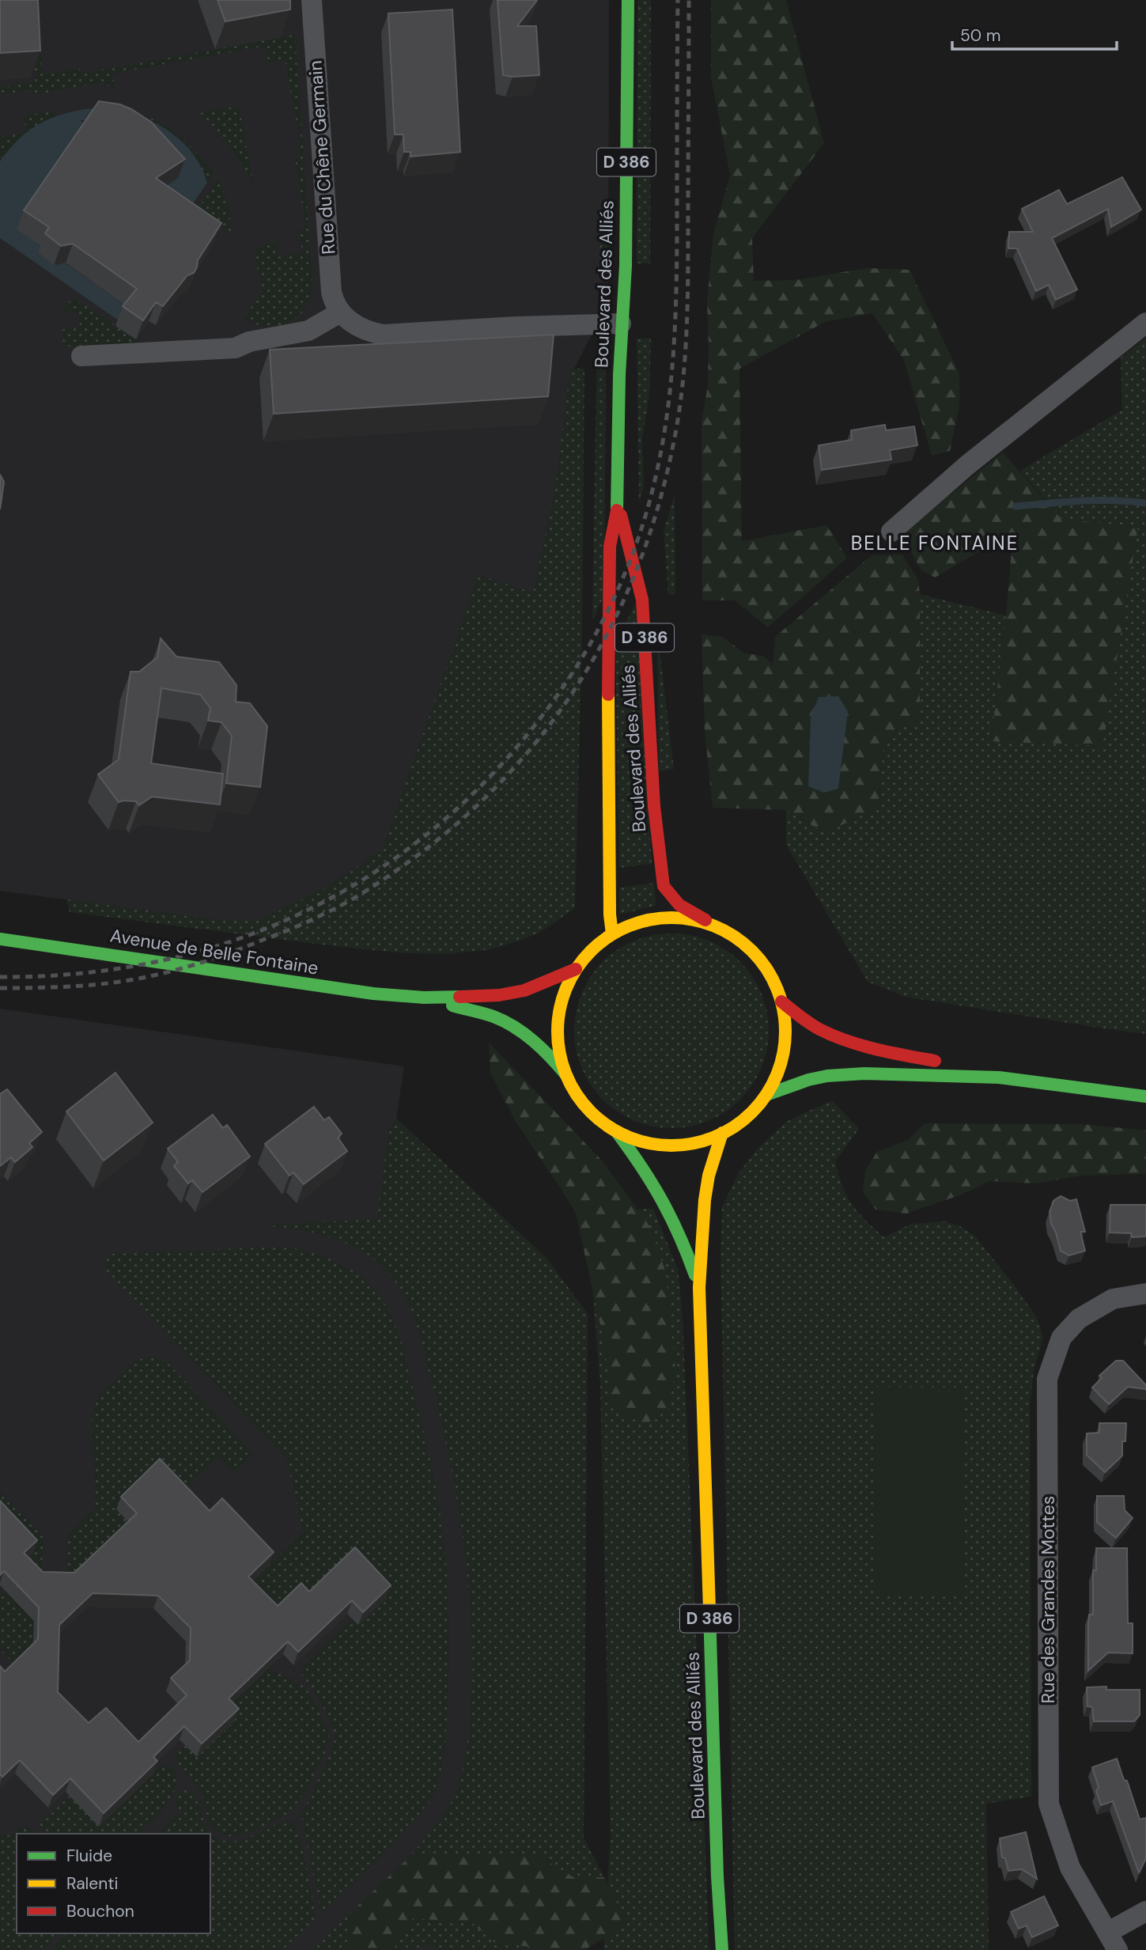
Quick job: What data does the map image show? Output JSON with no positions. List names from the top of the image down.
{
  "streets": {
    "main road": ["D 386", "Boulevard des Alliés", "Avenue de Belle Fontaine"],
    "street": ["Rue du Chêne Germain", "Rue des Grandes Mottes"]
  },
  "districts": ["BELLE FONTAINE"],
  "legend": ["Fluide", "Ralenti", "Bouchon"],
  "scale_bar": "50 m"
}
